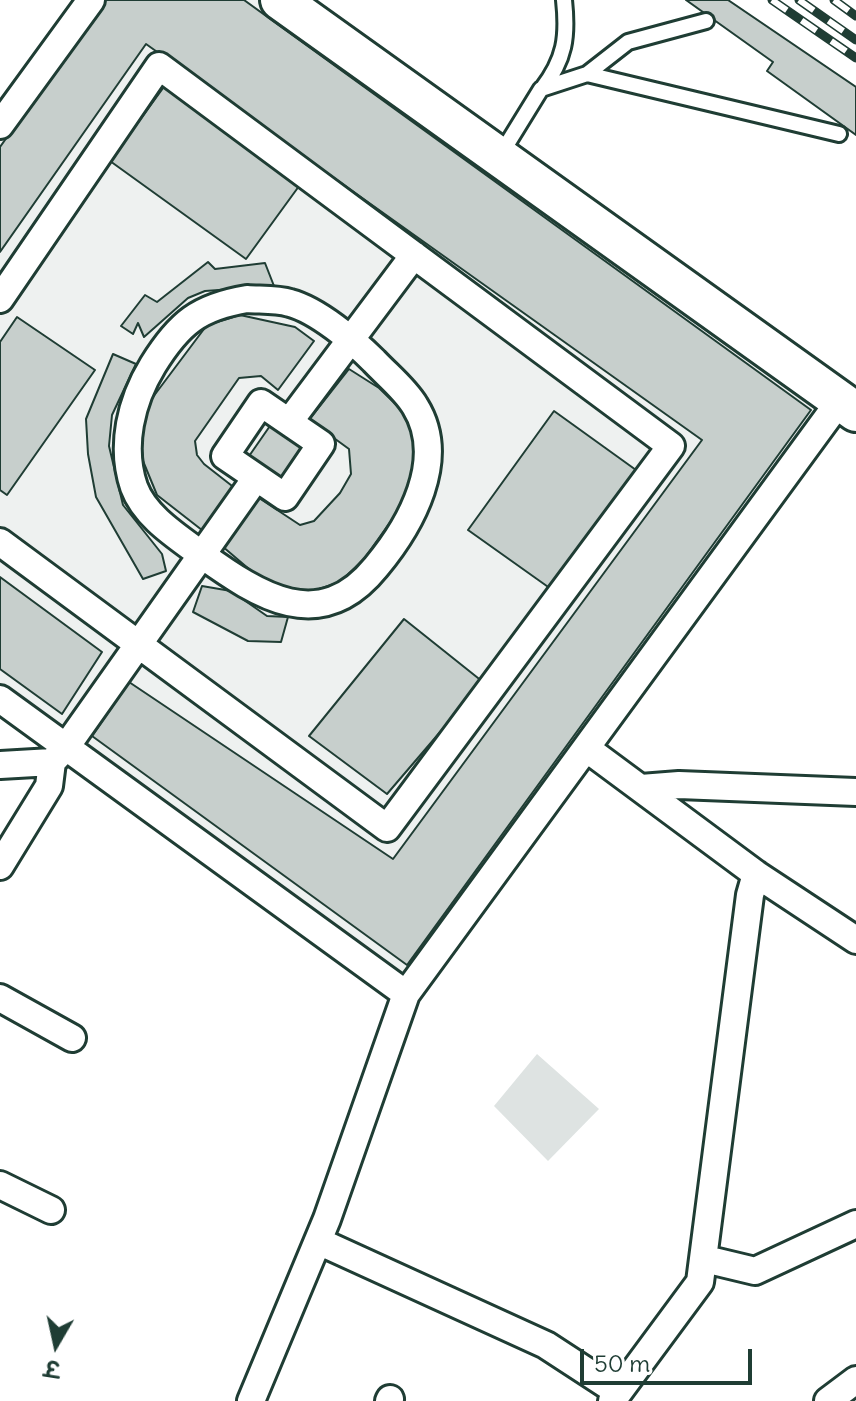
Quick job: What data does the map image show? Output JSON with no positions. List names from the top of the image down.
{
  "scale_bar": "50 m",
  "north": "bottom"
}
